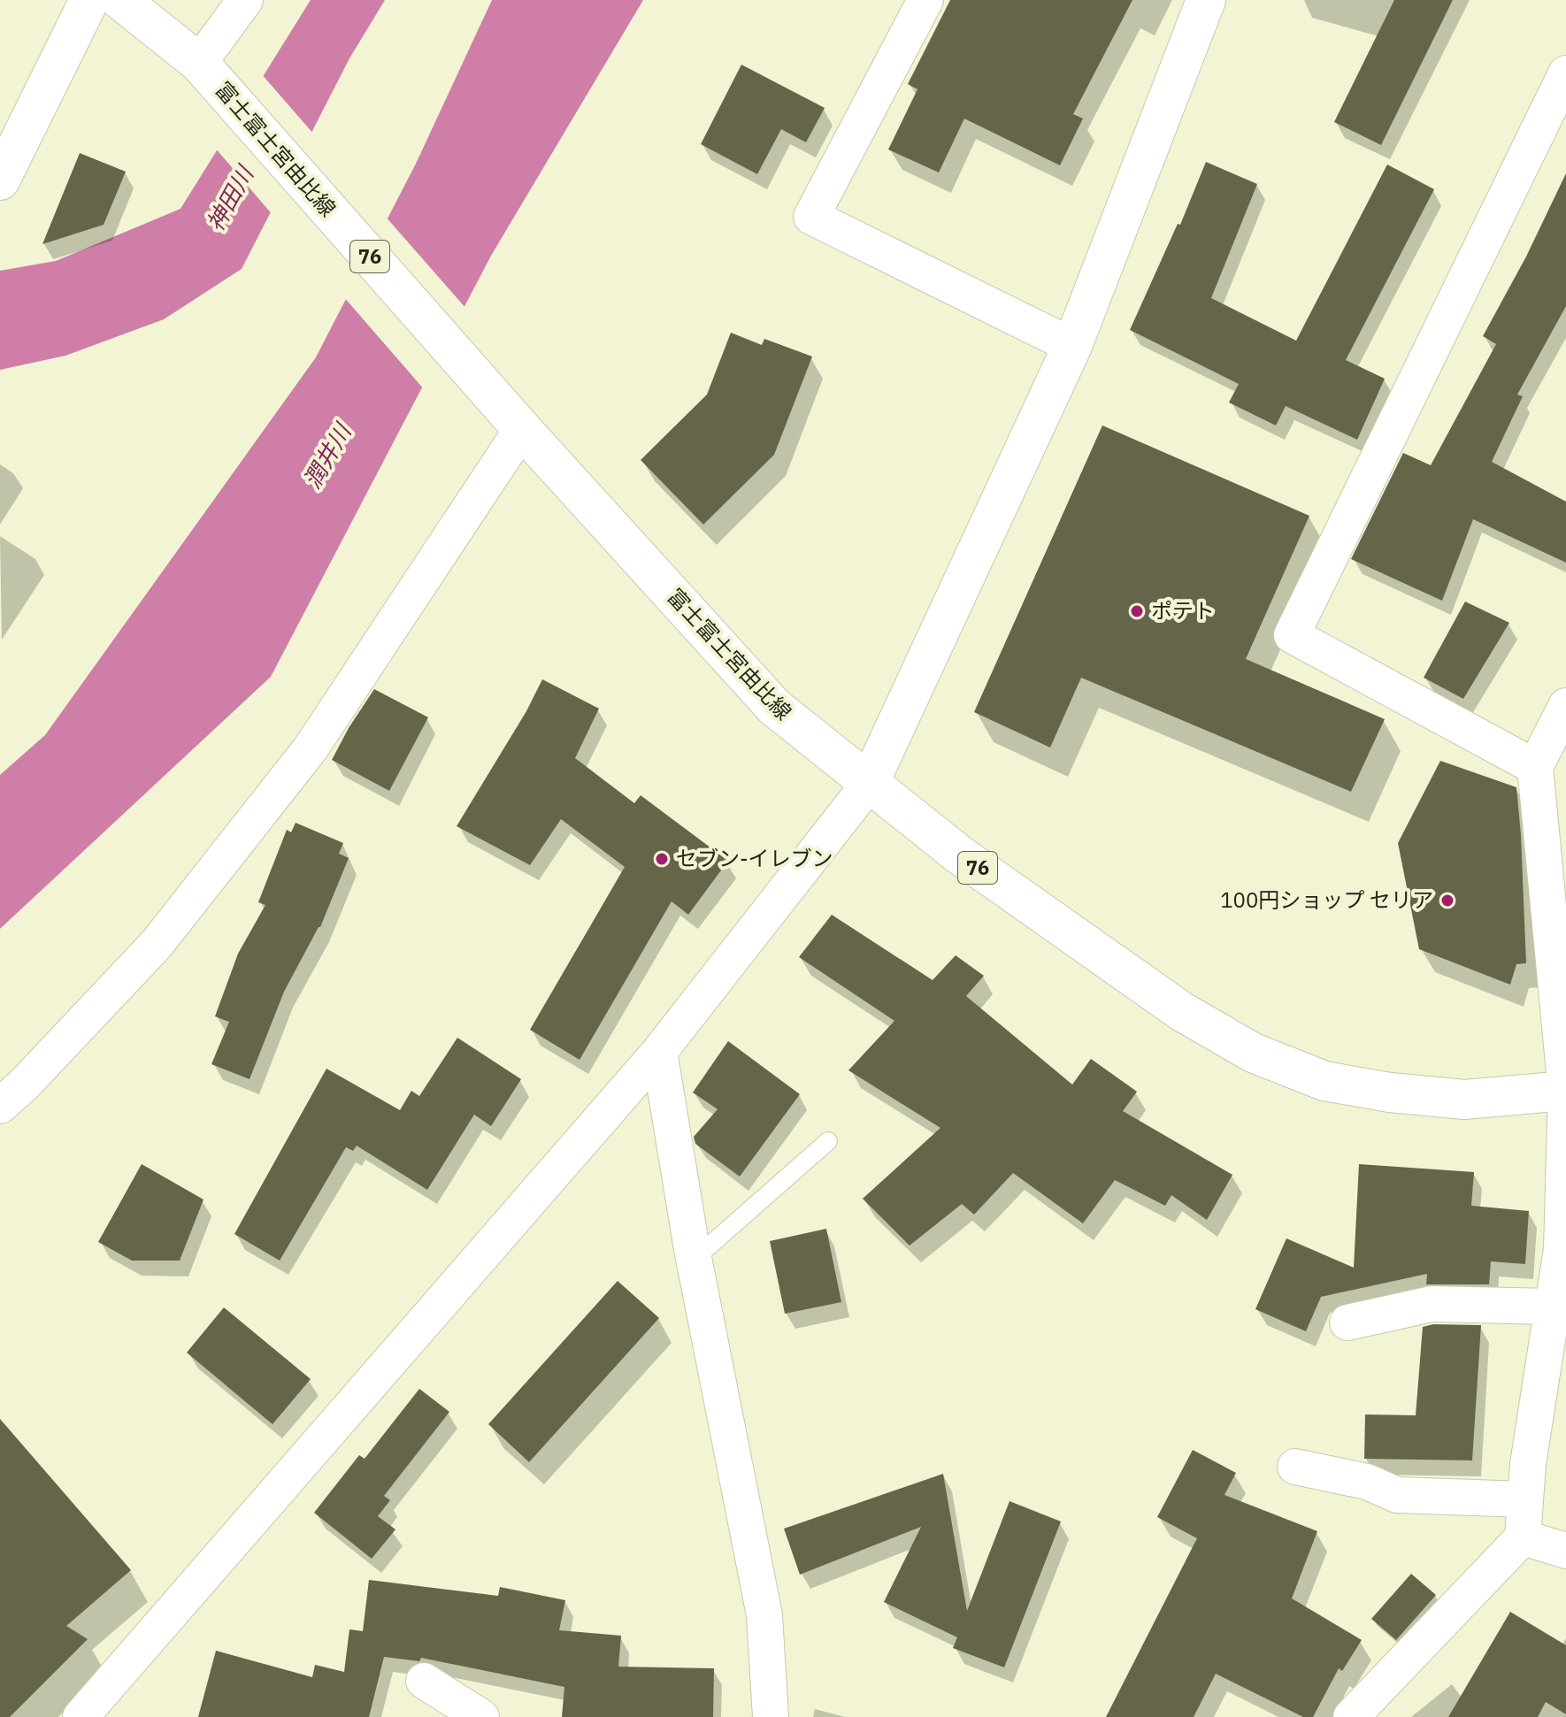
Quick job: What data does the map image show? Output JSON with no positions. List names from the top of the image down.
{
  "streets": {
    "main road": ["富士富士宮由比線", "76"]
  },
  "water": ["神田川", "潤井川"],
  "places": ["ポテト", "セブン-イレブン", "100円ショップ セリア"]
}
